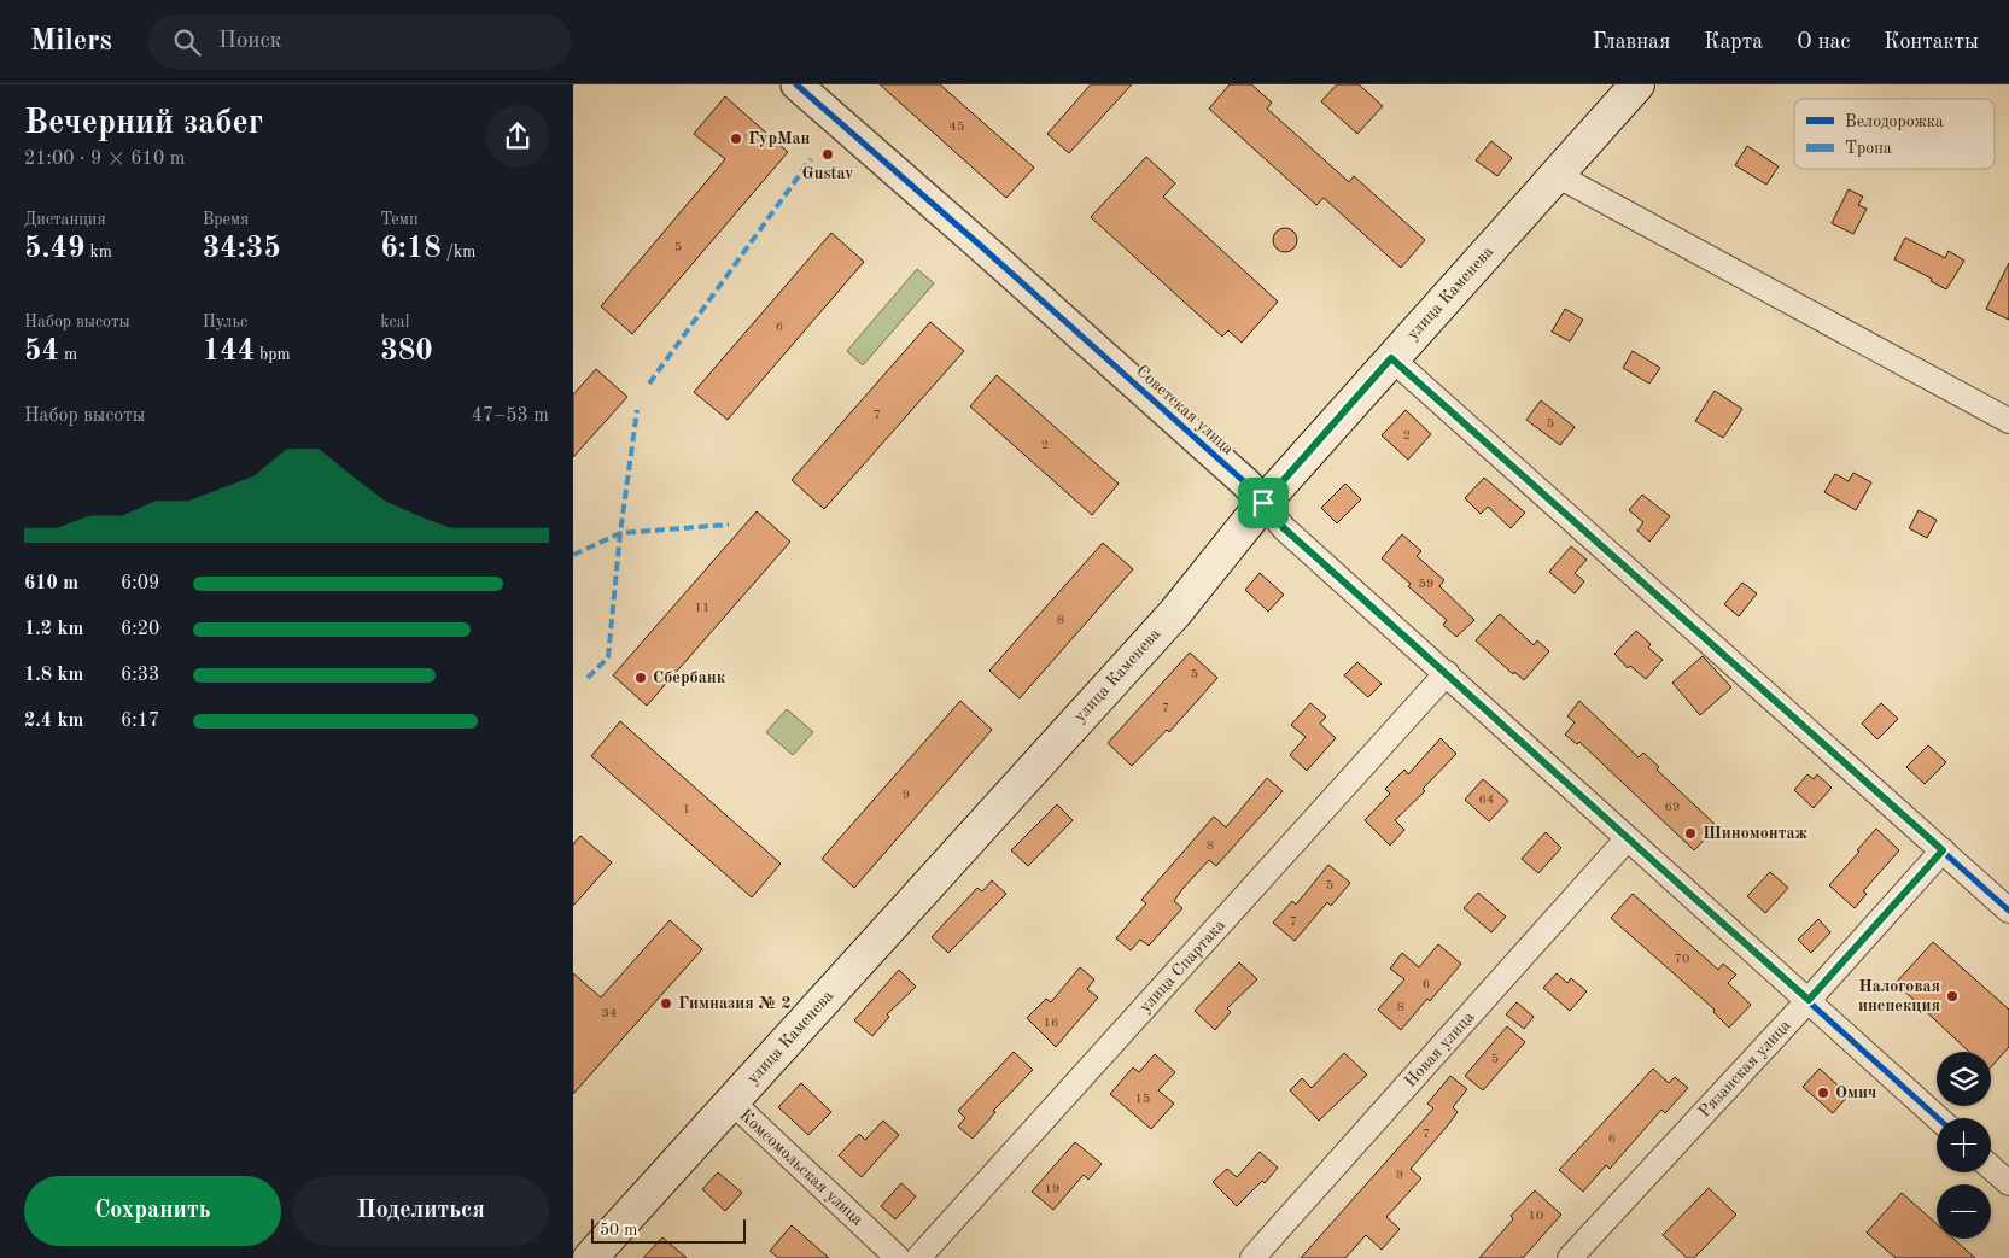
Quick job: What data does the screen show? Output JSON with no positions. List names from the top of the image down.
{
  "streets": {
    "main road": ["улица Каменева"],
    "street": [
      "Советская улица",
      "улица Спартака",
      "Новая улица",
      "Рязанская улица",
      "Комсомольская улица"
    ]
  },
  "crossings": [
    ["улица Каменева", "Советская улица"],
    ["улица Каменева", "Комсомольская улица"],
    ["Советская улица", "улица Спартака"],
    ["Советская улица", "Новая улица"],
    ["Советская улица", "Рязанская улица"]
  ],
  "places": [
    "ГурМан",
    "Gustav",
    "Сбербанк",
    "Шиномонтаж",
    "Налоговая инспекция",
    "Гимназия № 2",
    "Омич"
  ],
  "house_numbers": [
    "45",
    "5",
    "6",
    "7",
    "5",
    "2",
    "2",
    "59",
    "11",
    "8",
    "5",
    "7",
    "9",
    "64",
    "69",
    "1",
    "8",
    "5",
    "7",
    "70",
    "6",
    "8",
    "34",
    "16",
    "5",
    "15",
    "7",
    "6",
    "9",
    "19",
    "10"
  ],
  "legend": ["Велодорожка", "Тропа"],
  "scale_bar": "50 m",
  "page": {
    "header": "Milers",
    "search": "Поиск",
    "nav": [
      "Главная",
      "Карта",
      "О нас",
      "Контакты"
    ],
    "heading": ["Вечерний забег", "21:00 · 9 × 610 m"],
    "stats": [
      ["Дистанция", "5.49 km"],
      ["Время", "34:35"],
      ["Темп", "6:18 /km"],
      ["Набор высоты", "54 m"],
      ["Пульс", "144 bpm"],
      ["kcal", "380"]
    ],
    "chart": ["Набор высоты", "47–53 m"],
    "list": [
      {
        "name": "610 m",
        "note": "6:09"
      },
      {
        "name": "1.2 km",
        "note": "6:20"
      },
      {
        "name": "1.8 km",
        "note": "6:33"
      },
      {
        "name": "2.4 km",
        "note": "6:17"
      }
    ],
    "map_buttons": ["+", "−"],
    "buttons": ["Сохранить", "Поделиться"],
    "scale": "50 m"
  }
}
